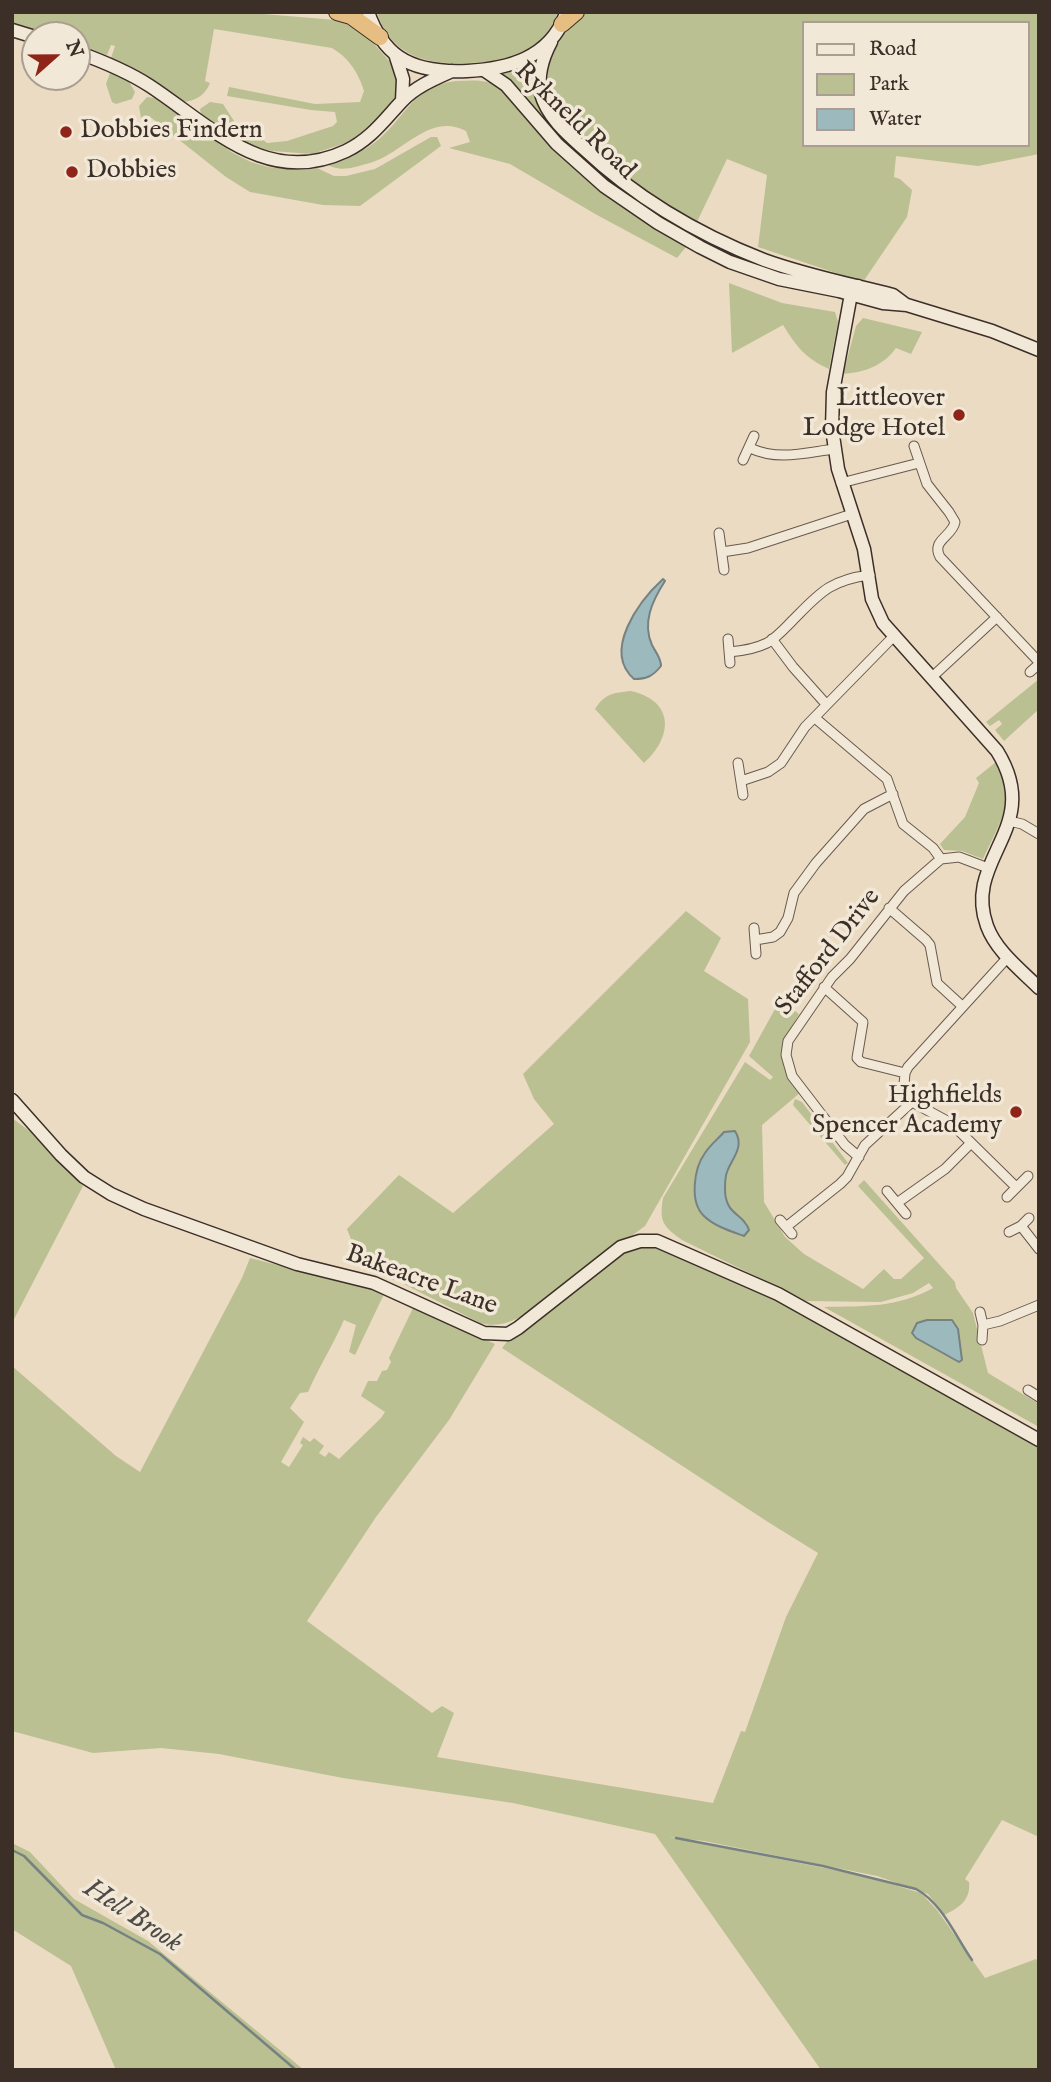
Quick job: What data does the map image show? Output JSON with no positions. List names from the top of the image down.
{
  "streets": {
    "street": ["Rykneld Road", "Stafford Drive", "Bakeacre Lane"]
  },
  "water": ["Hell Brook"],
  "places": [
    "Dobbies Findern",
    "Dobbies",
    "Littleover Lodge Hotel",
    "Highfields Spencer Academy"
  ],
  "legend": ["Road", "Park", "Water"],
  "north": "right"
}
